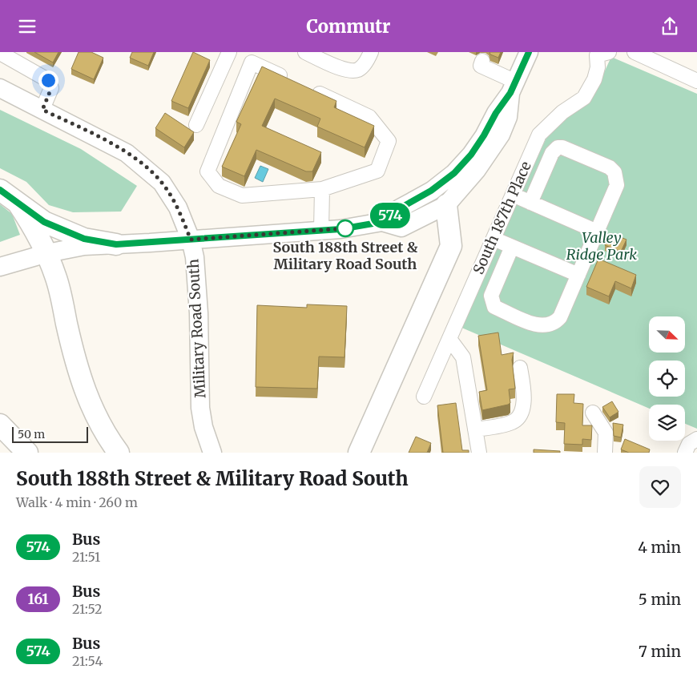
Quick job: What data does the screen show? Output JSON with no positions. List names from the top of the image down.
{
  "streets": {
    "main road": ["Military Road South"],
    "street": ["South 187th Place"]
  },
  "parks": ["Valley Ridge Park"],
  "places": ["South 188th Street & Military Road South"],
  "lines": ["bus line 574"],
  "scale_bar": "50 m",
  "north": "bottom right",
  "page": {
    "header": "Commutr",
    "on_map": "574",
    "scale": "50 m",
    "heading": ["South 188th Street & Military Road South", "Walk · 4 min · 260 m"],
    "list": [
      {
        "mark": "574",
        "name": "Bus",
        "note": "21:51",
        "value": "4 min"
      },
      {
        "mark": "161",
        "name": "Bus",
        "note": "21:52",
        "value": "5 min"
      },
      {
        "mark": "574",
        "name": "Bus",
        "note": "21:54",
        "value": "7 min"
      }
    ]
  }
}
